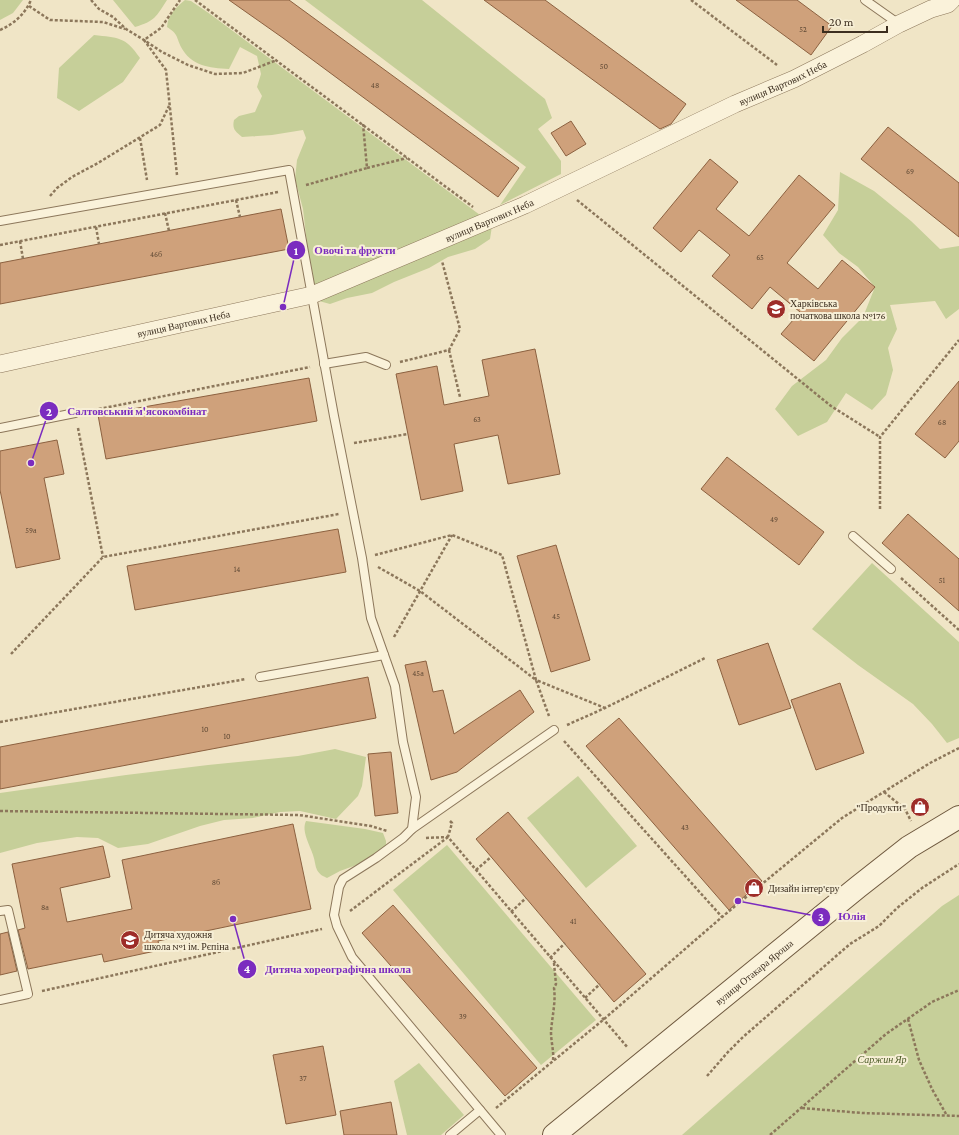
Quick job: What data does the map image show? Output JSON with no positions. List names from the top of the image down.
{
  "streets": {
    "street": ["вулиця Вартових Неба", "вулиця Отакара Яроша"]
  },
  "parks": ["Саржин Яр"],
  "places": {
    "other": [
      "Овочі та фрукти",
      "Салтовський м'ясокомбінат",
      "Юлія",
      "Дитяча хореографічна школа"
    ],
    "school or university": ["Харківська початкова школа №176", "Дитяча художня школа №1 ім. Рєпіна"],
    "shop": ["\"Продукти\"", "Дизайн інтер'єру"]
  },
  "house_numbers": [
    "52",
    "50",
    "48",
    "69",
    "46б",
    "65",
    "63",
    "68",
    "49",
    "59а",
    "14",
    "51",
    "45",
    "45а",
    "10",
    "10",
    "43",
    "8б",
    "8а",
    "41",
    "39",
    "37"
  ],
  "scale_bar": "20 m"
}
